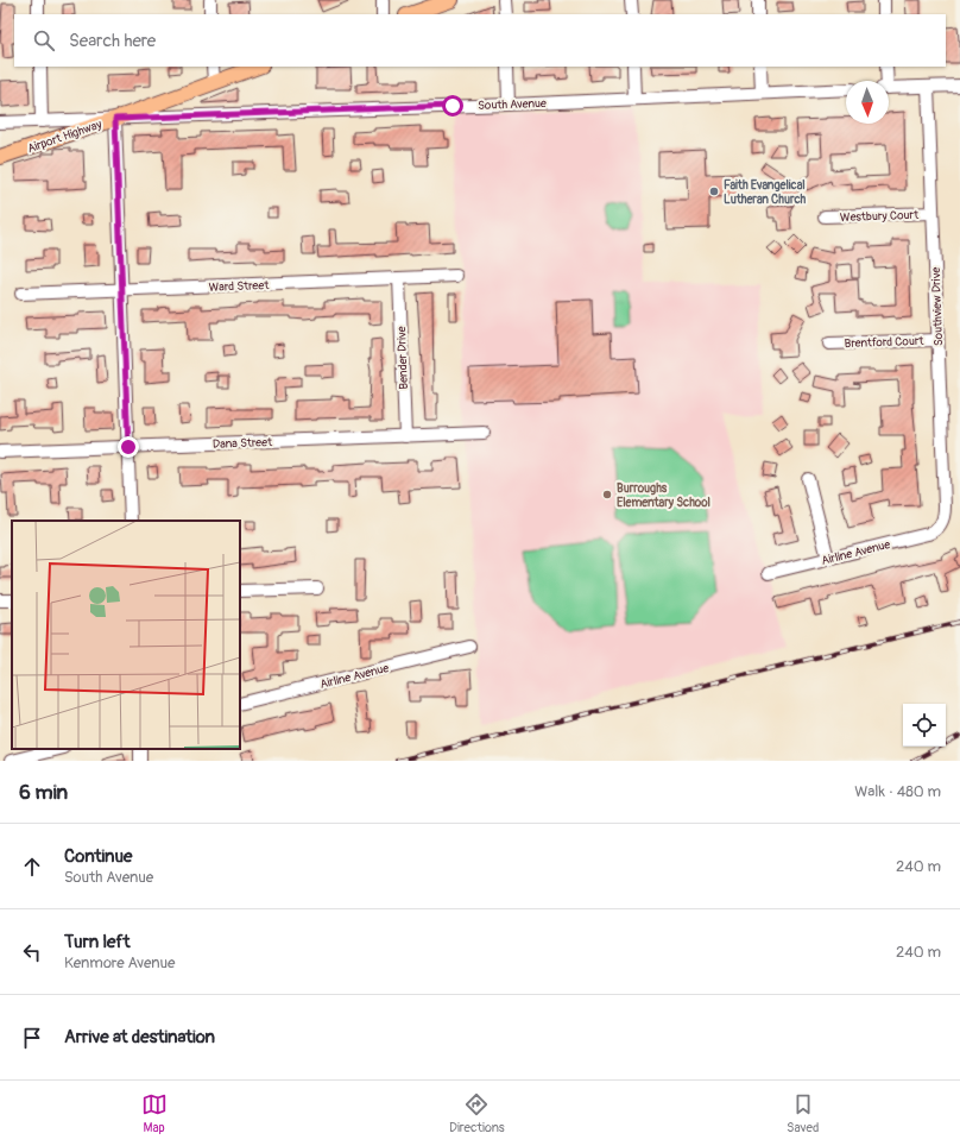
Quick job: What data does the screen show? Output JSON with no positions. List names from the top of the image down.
{
  "streets": {
    "main road": ["Airport Highway"],
    "street": [
      "South Avenue",
      "Westbury Court",
      "Ward Street",
      "Southview Drive",
      "Brentford Court",
      "Bender Drive",
      "Dana Street",
      "Airline Avenue"
    ]
  },
  "crossings": [
    ["South Avenue", "Airport Highway"],
    ["Westbury Court", "Southview Drive"],
    ["Ward Street", "Bender Drive"],
    ["Southview Drive", "Brentford Court"],
    ["Southview Drive", "Airline Avenue"],
    ["Bender Drive", "Dana Street"]
  ],
  "places": ["Faith Evangelical Lutheran Church", "Burroughs Elementary School"],
  "north": "bottom",
  "page": {
    "search": "Search here",
    "heading": ["6 min", "Walk · 480 m"],
    "list": [
      ["Continue", "South Avenue", "240 m"],
      ["Turn left", "Kenmore Avenue", "240 m"],
      "Arrive at destination"
    ],
    "nav": ["Map", "Directions", "Saved"]
  }
}
